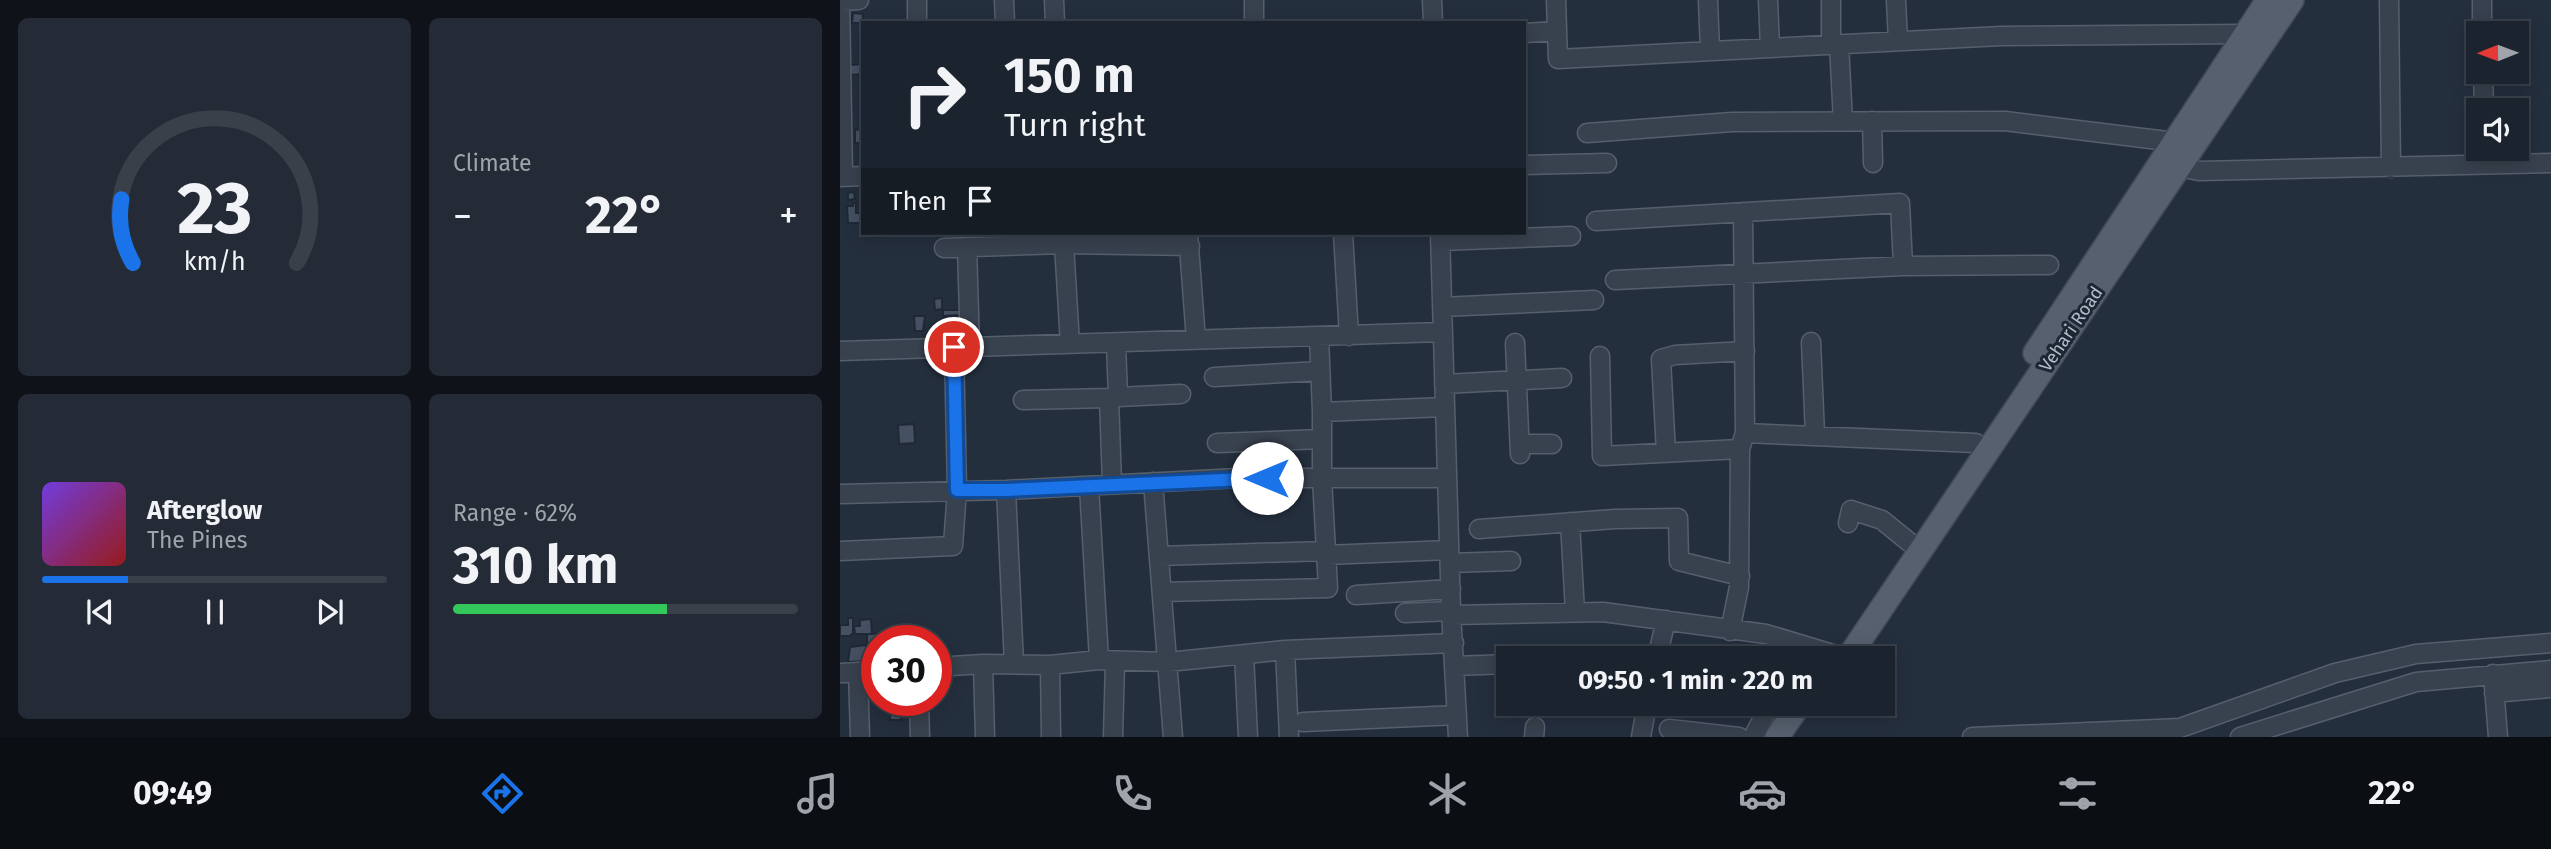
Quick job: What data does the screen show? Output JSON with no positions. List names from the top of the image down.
{
  "streets": {
    "main road": ["Vehari Road"]
  },
  "north": "left",
  "page": {
    "tile": [
      "Climate",
      ["Range · 62%", "310 km"]
    ],
    "turn": ["150 m", "Turn right"],
    "then": "Then",
    "heat": ["−", "22°", "+"],
    "song": ["Afterglow", "The Pines"],
    "limit": "30",
    "trip": "09:50 · 1 min · 220 m",
    "tabs": ["09:49", "22°"],
    "gauge": ["23", "km/h"]
  }
}
